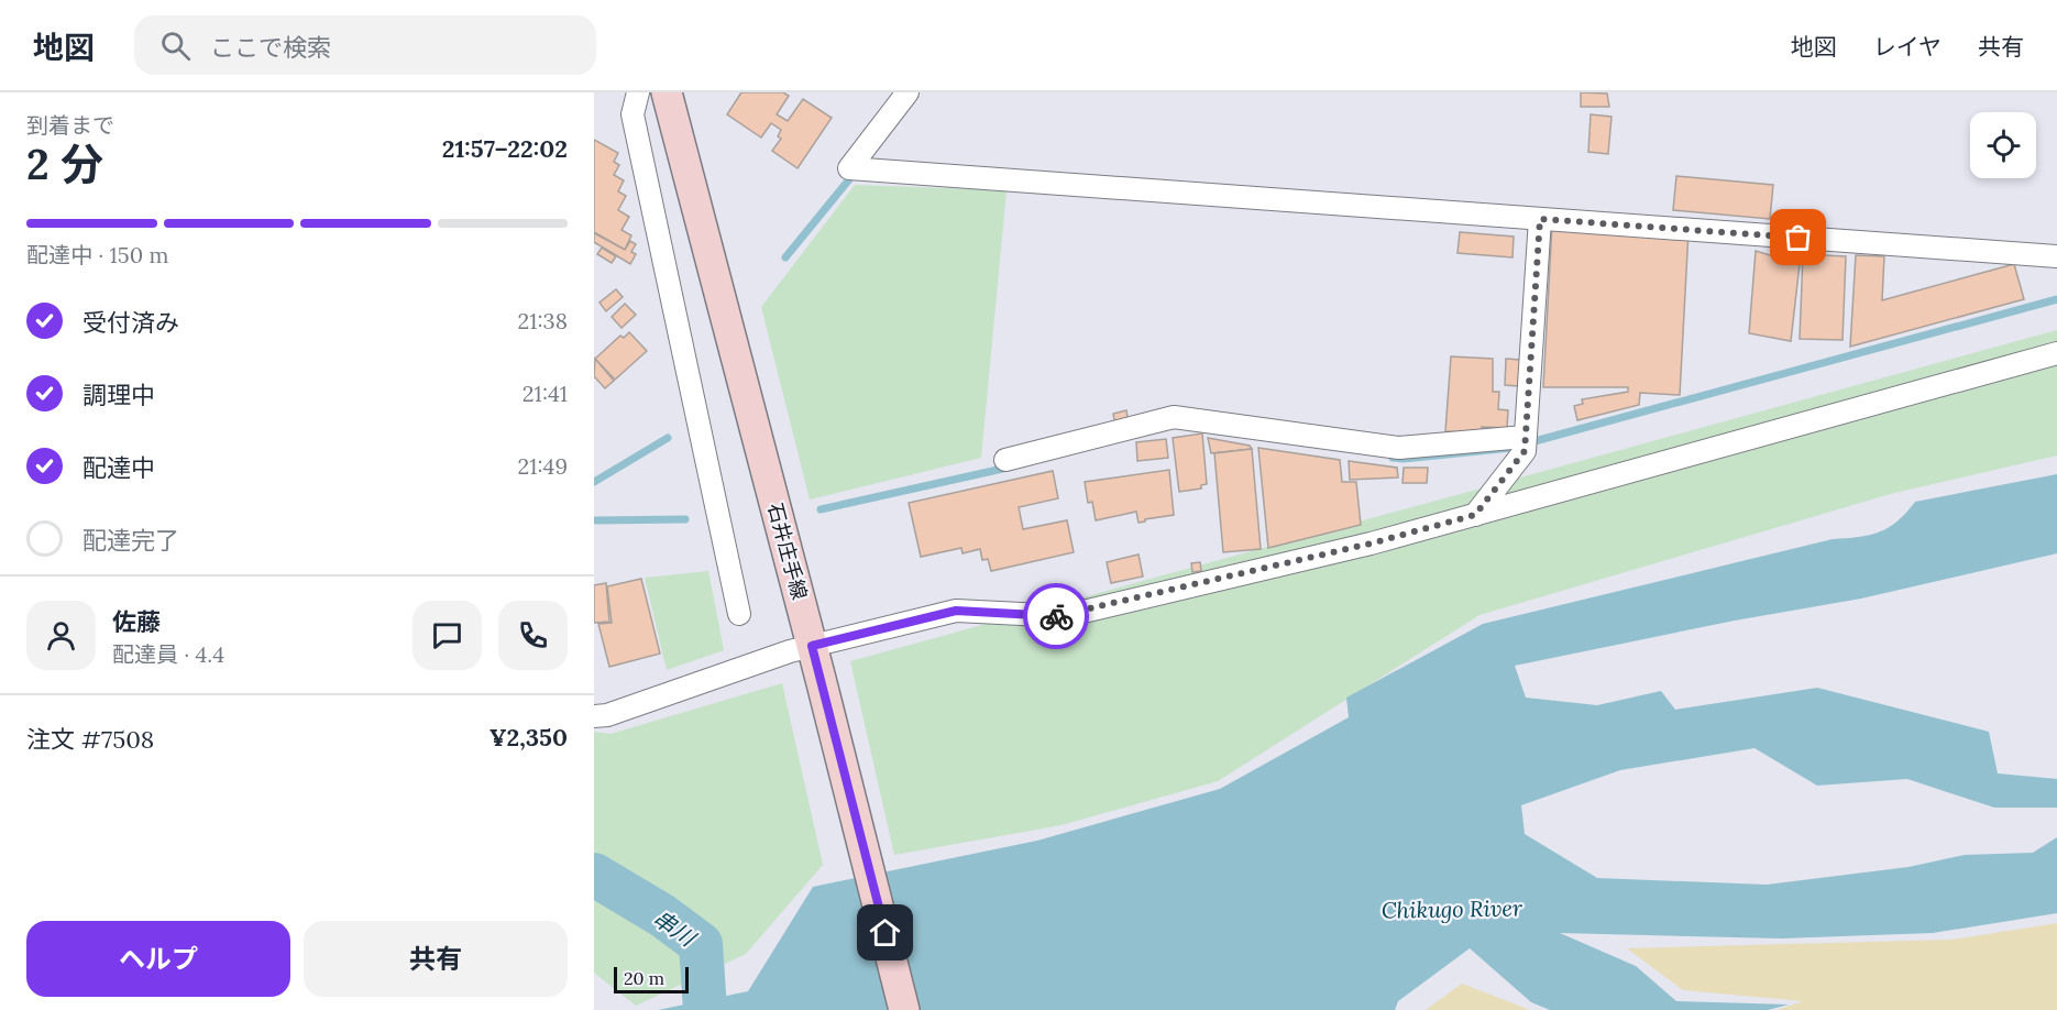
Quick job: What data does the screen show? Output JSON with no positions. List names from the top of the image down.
{
  "streets": {
    "main road": ["石井庄手線"]
  },
  "water": ["Chikugo River", "串川"],
  "scale_bar": "20 m",
  "page": {
    "header": "地図",
    "search": "ここで検索",
    "nav": ["地図", "レイヤ", "共有"],
    "heading": ["2 分", "到着まで", "21:57–22:02"],
    "panel": [
      "佐藤",
      "配達員 · 4.4",
      "注文 #7508",
      "¥2,350"
    ],
    "bar": "配達中 · 150 m",
    "list": [
      ["受付済み", "21:38"],
      ["調理中", "21:41"],
      ["配達中", "21:49"],
      "配達完了"
    ],
    "buttons": ["ヘルプ", "共有"],
    "scale": "20 m"
  }
}
